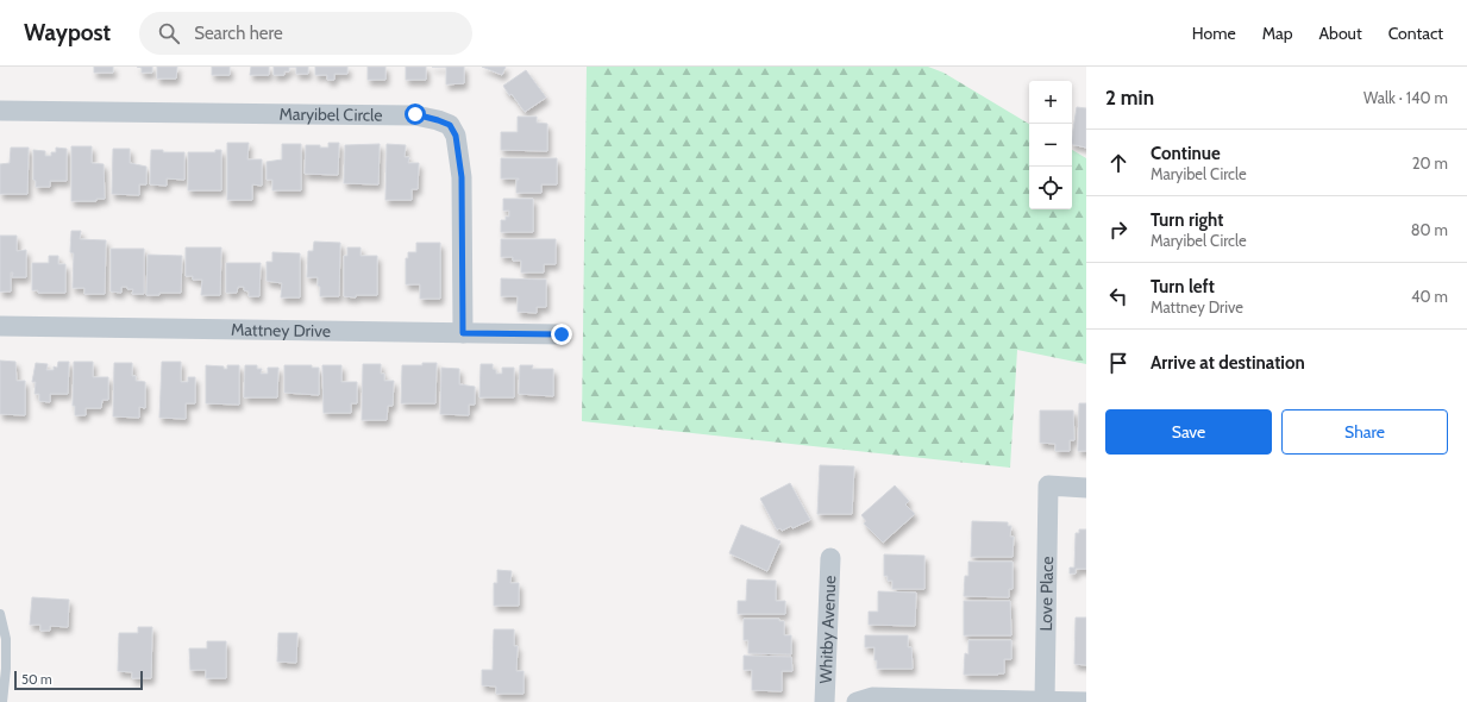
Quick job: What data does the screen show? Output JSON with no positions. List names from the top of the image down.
{
  "streets": {
    "street": [
      "Maryibel Circle",
      "Mattney Drive",
      "Love Place",
      "Whitby Avenue"
    ]
  },
  "crossings": [
    ["Maryibel Circle", "Mattney Drive"]
  ],
  "scale_bar": "50 m",
  "page": {
    "header": "Waypost",
    "search": "Search here",
    "nav": [
      "Home",
      "Map",
      "About",
      "Contact"
    ],
    "heading": ["2 min", "Walk · 140 m"],
    "map_buttons": ["+", "−"],
    "list": [
      ["Continue", "Maryibel Circle", "20 m"],
      ["Turn right", "Maryibel Circle", "80 m"],
      ["Turn left", "Mattney Drive", "40 m"],
      "Arrive at destination"
    ],
    "buttons": ["Save", "Share"],
    "scale": "50 m"
  }
}
